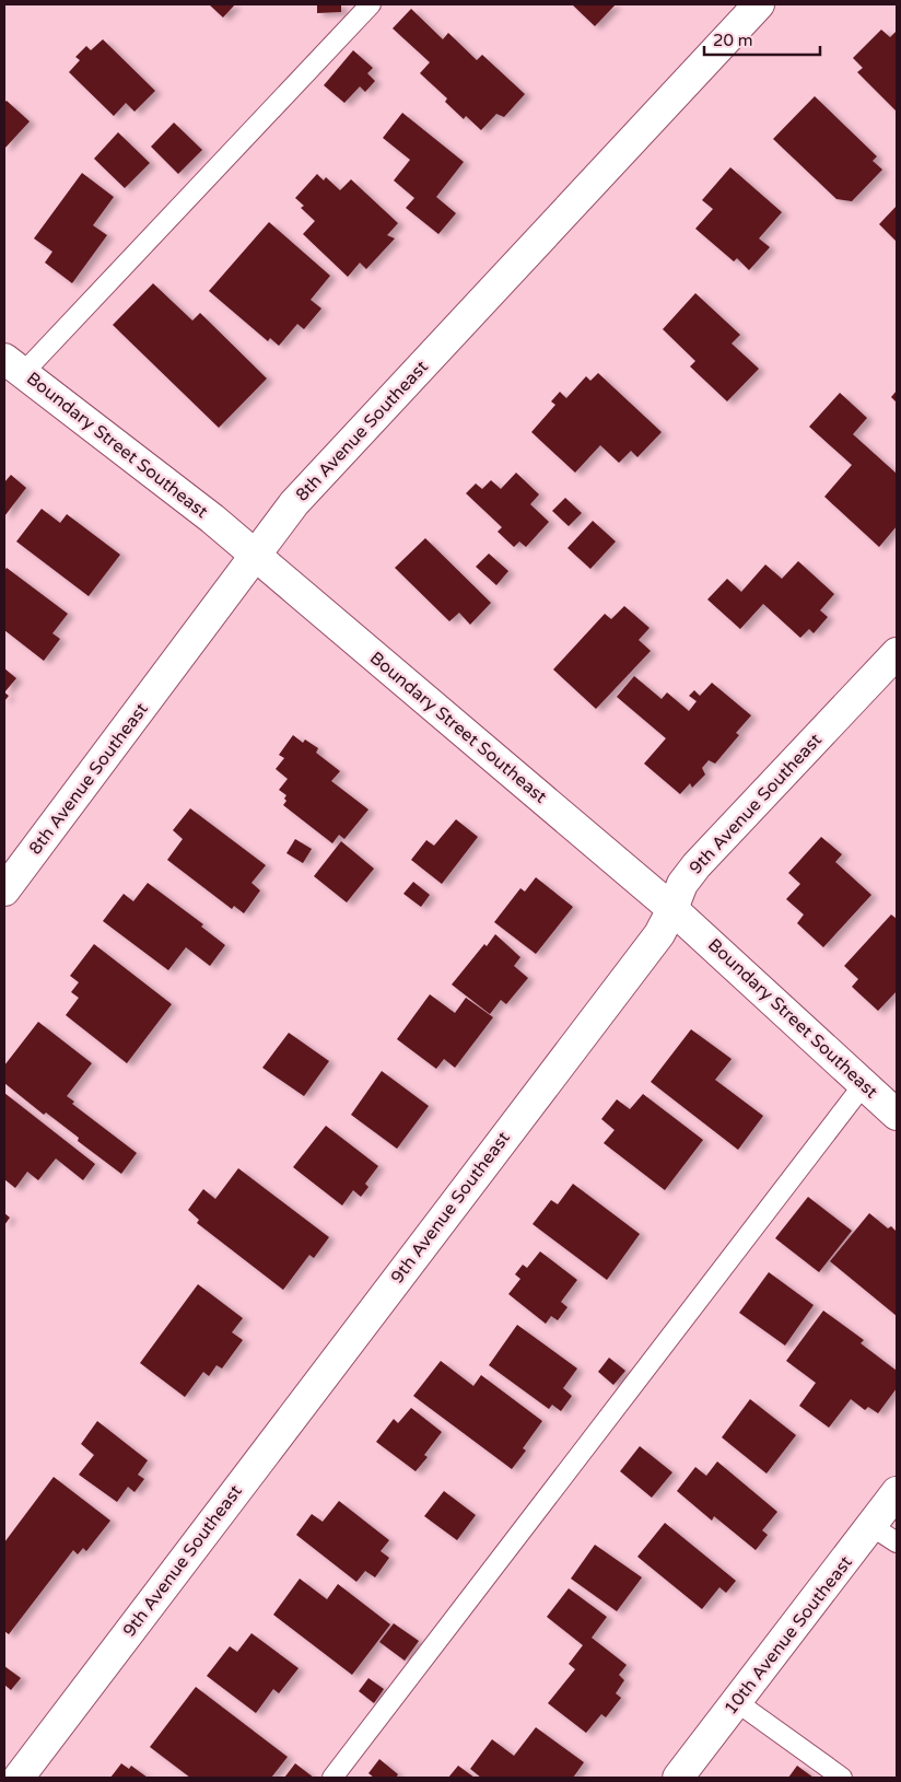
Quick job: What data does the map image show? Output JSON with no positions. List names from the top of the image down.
{
  "streets": {
    "street": [
      "8th Avenue Southeast",
      "Boundary Street Southeast",
      "9th Avenue Southeast",
      "10th Avenue Southeast"
    ]
  },
  "crossings": [
    ["8th Avenue Southeast", "Boundary Street Southeast"],
    ["Boundary Street Southeast", "9th Avenue Southeast"]
  ],
  "scale_bar": "20 m"
}
